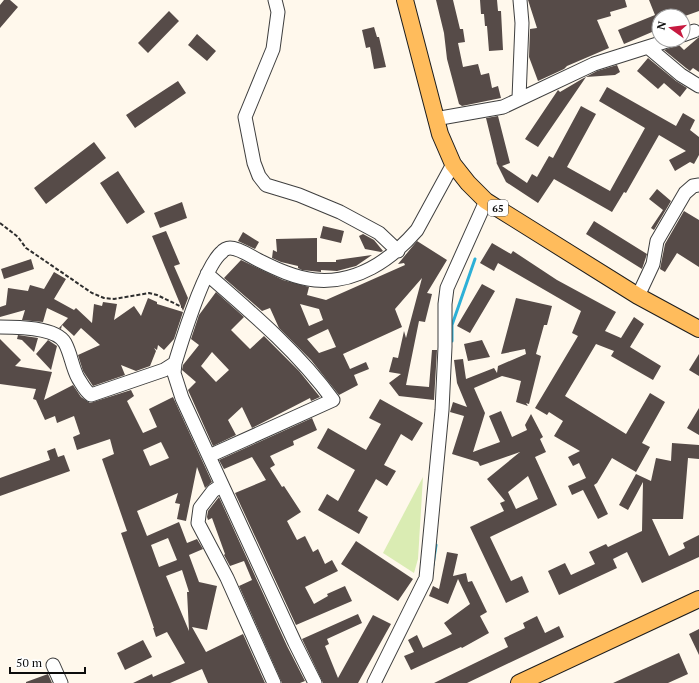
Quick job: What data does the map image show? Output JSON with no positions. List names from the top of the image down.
{
  "streets": {
    "main road": ["65"]
  },
  "scale_bar": "50 m",
  "north": "left"
}
